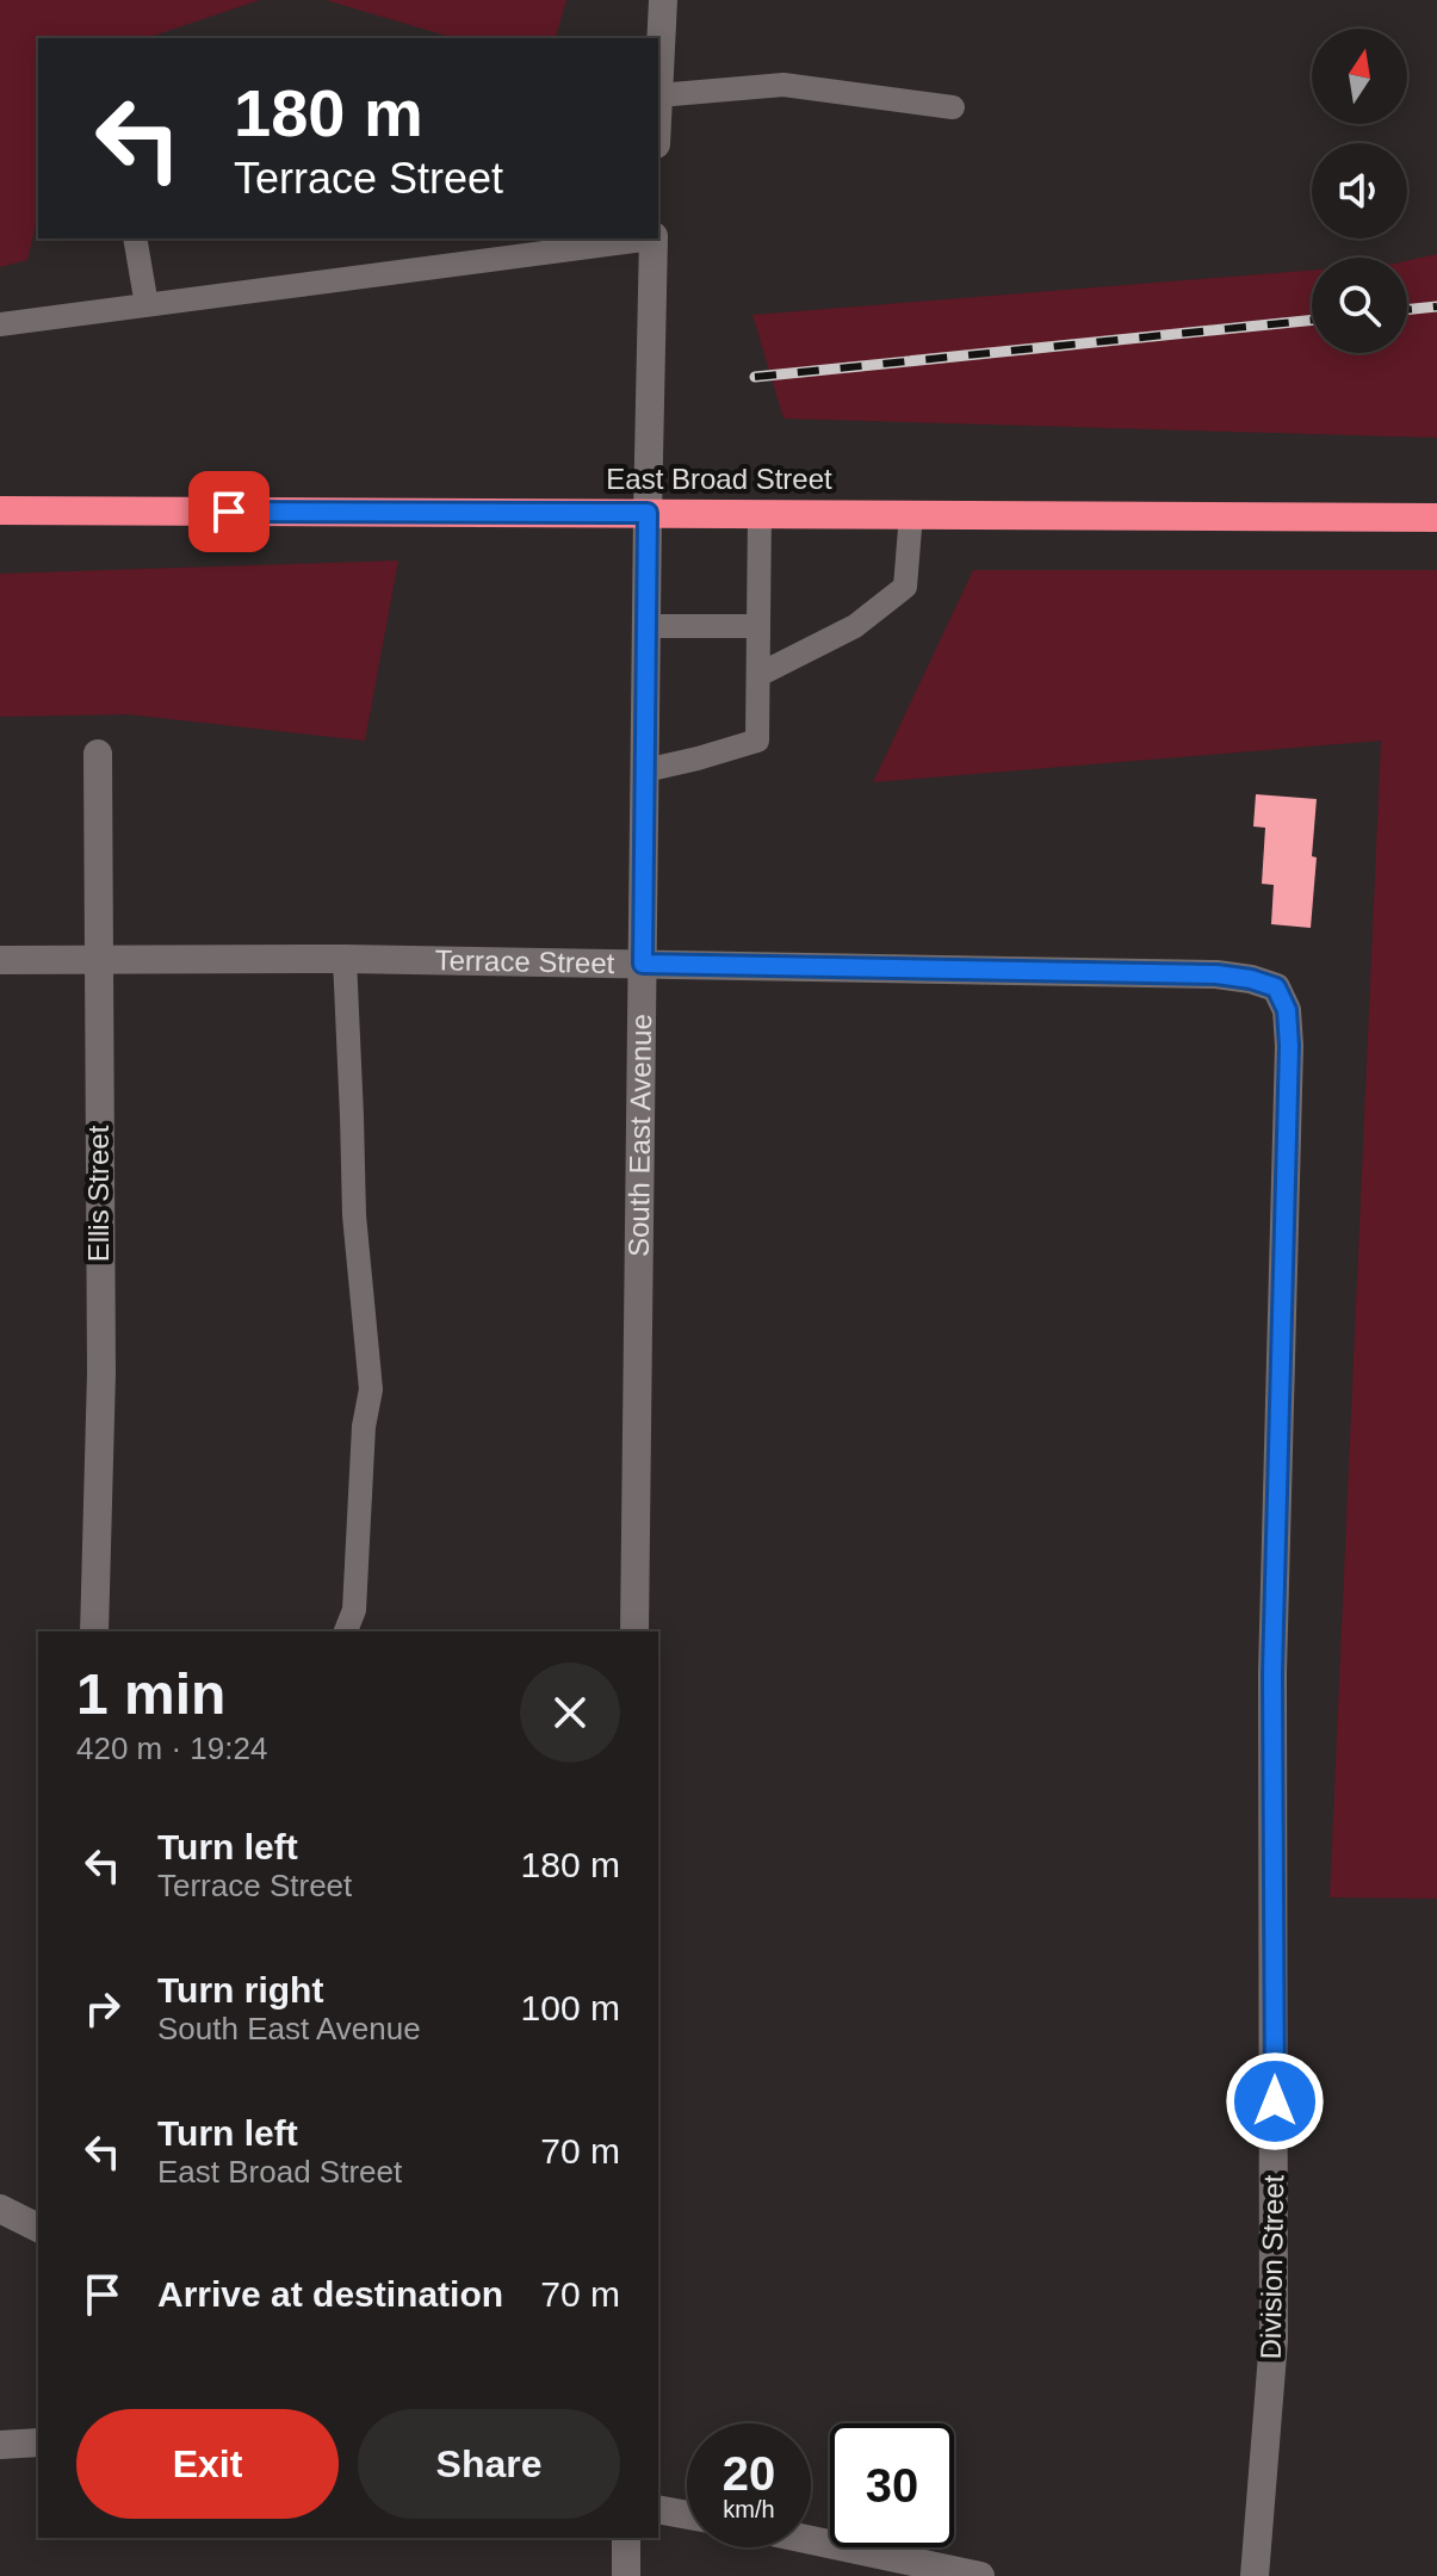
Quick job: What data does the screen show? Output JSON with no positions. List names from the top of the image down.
{
  "streets": {
    "highway": ["East Broad Street"],
    "street": [
      "Terrace Street",
      "South East Avenue",
      "Ellis Street",
      "Division Street"
    ]
  },
  "crossings": [
    ["East Broad Street", "South East Avenue"],
    ["Terrace Street", "South East Avenue"],
    ["Terrace Street", "Ellis Street"],
    ["Terrace Street", "Division Street"]
  ],
  "north": "top",
  "page": {
    "turn": ["180 m", "Terrace Street"],
    "heading": ["1 min", "420 m · 19:24"],
    "list": [
      {
        "name": "Turn left",
        "note": "Terrace Street",
        "value": "180 m"
      },
      {
        "name": "Turn right",
        "note": "South East Avenue",
        "value": "100 m"
      },
      {
        "name": "Turn left",
        "note": "East Broad Street",
        "value": "70 m"
      },
      {
        "name": "Arrive at destination",
        "value": "70 m"
      }
    ],
    "buttons": ["Exit", "Share"],
    "speed": "20 km/h",
    "limit": "30"
  }
}
